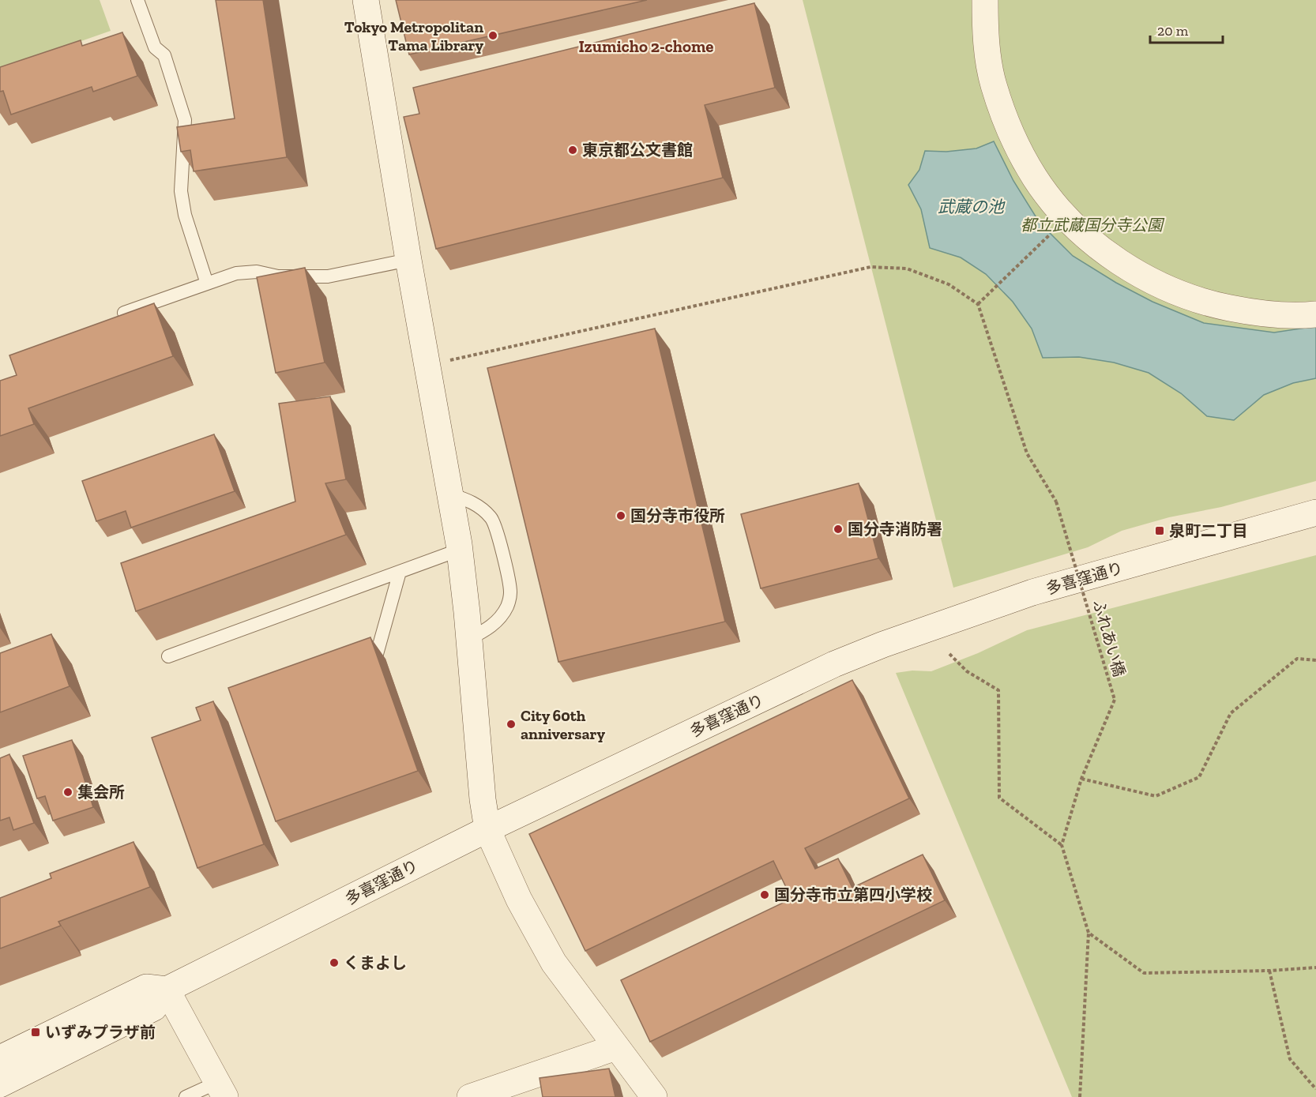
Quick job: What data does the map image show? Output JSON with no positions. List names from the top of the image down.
{
  "streets": {
    "street": ["多喜窪通り"],
    "path": ["ふれあい橋"]
  },
  "districts": ["Izumicho 2-chome"],
  "water": ["武蔵の池"],
  "parks": ["都立武蔵国分寺公園"],
  "places": {
    "other": [
      "Tokyo Metropolitan Tama Library",
      "東京都公文書館",
      "国分寺市役所",
      "国分寺消防署",
      "City 60th anniversary",
      "集会所",
      "国分寺市立第四小学校",
      "くまよし"
    ],
    "transit": ["泉町二丁目", "いずみプラザ前"]
  },
  "scale_bar": "20 m"
}
